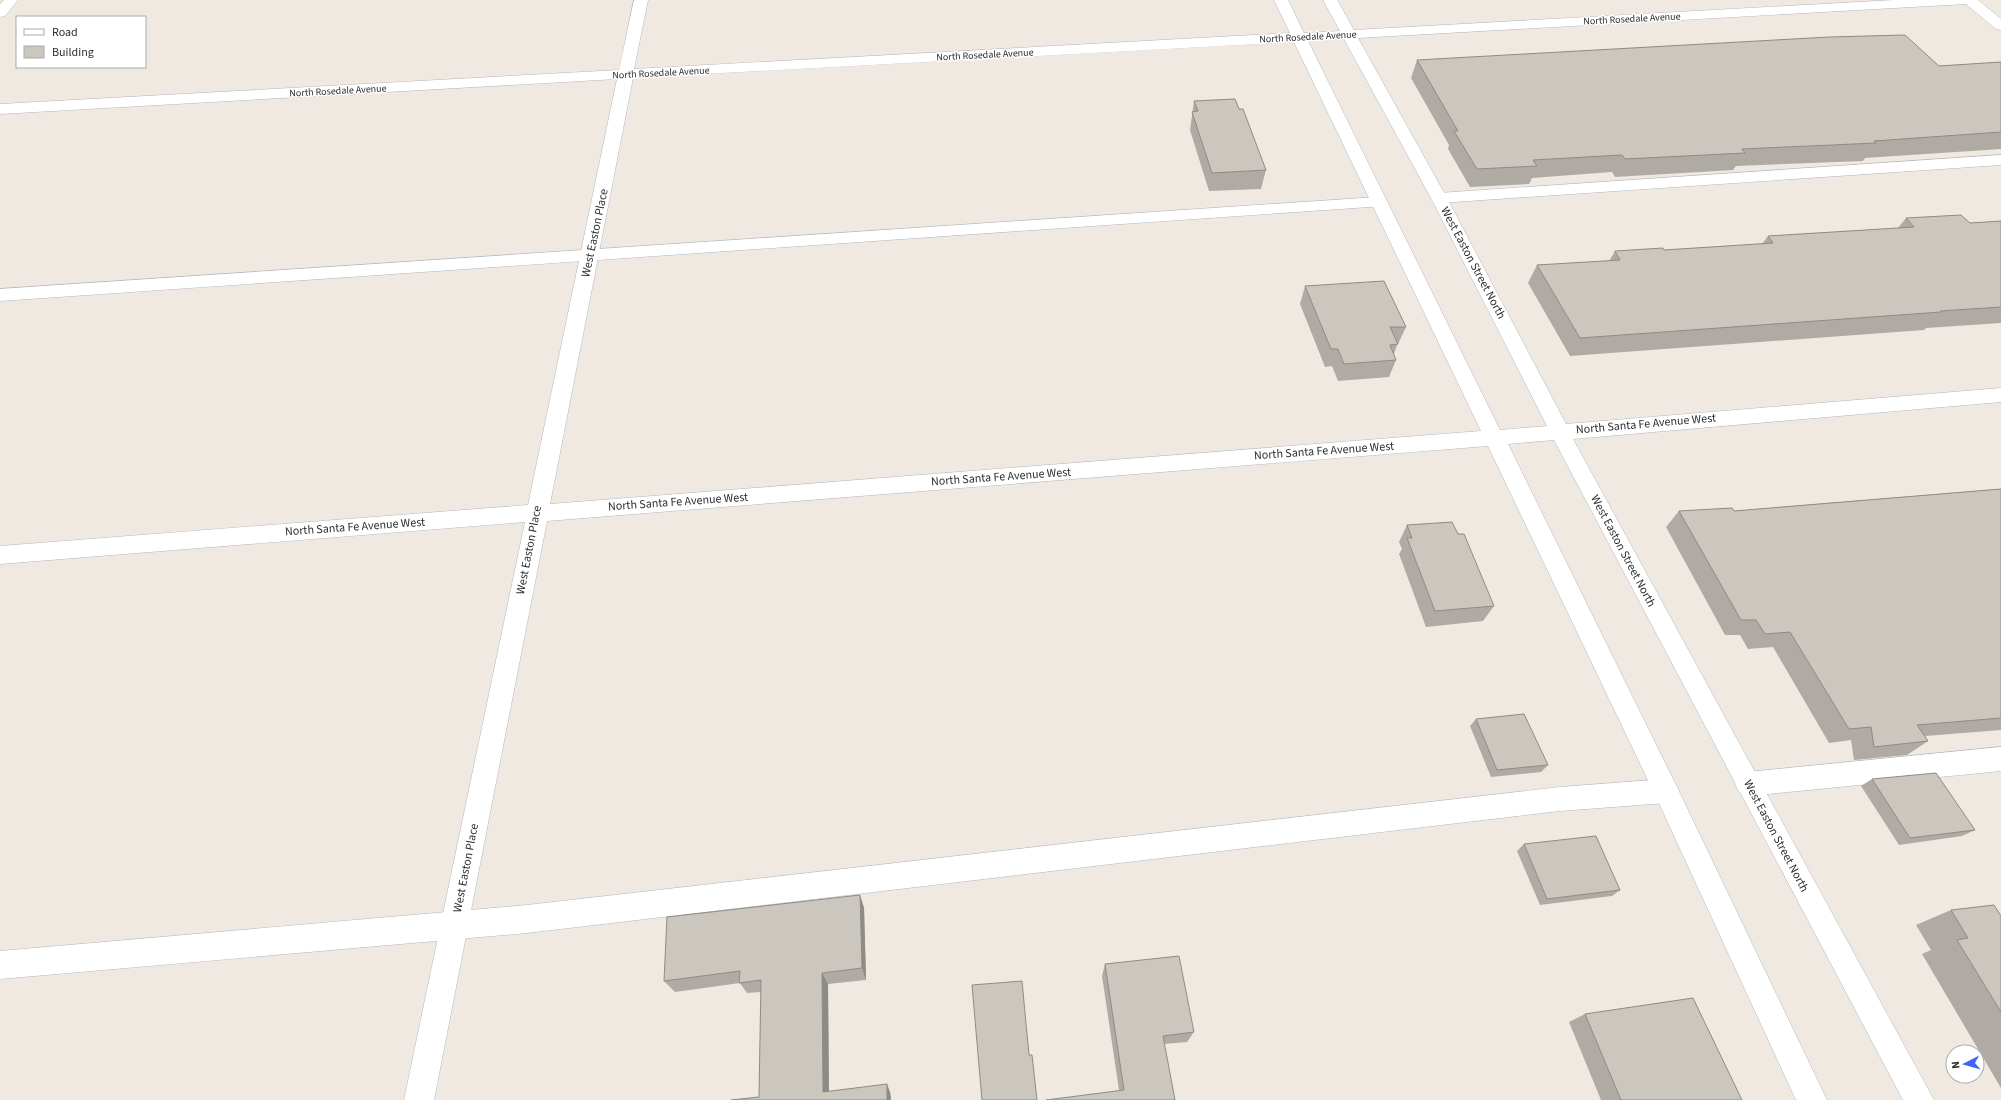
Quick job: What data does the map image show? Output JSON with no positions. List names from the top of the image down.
{
  "streets": {
    "street": [
      "North Rosedale Avenue",
      "West Easton Place",
      "West Easton Street North",
      "North Santa Fe Avenue West"
    ]
  },
  "crossings": [
    ["North Rosedale Avenue", "West Easton Place"],
    ["North Rosedale Avenue", "West Easton Street North"],
    ["West Easton Place", "North Santa Fe Avenue West"],
    ["West Easton Street North", "North Santa Fe Avenue West"]
  ],
  "legend": ["Road", "Building"],
  "north": "left"
}
